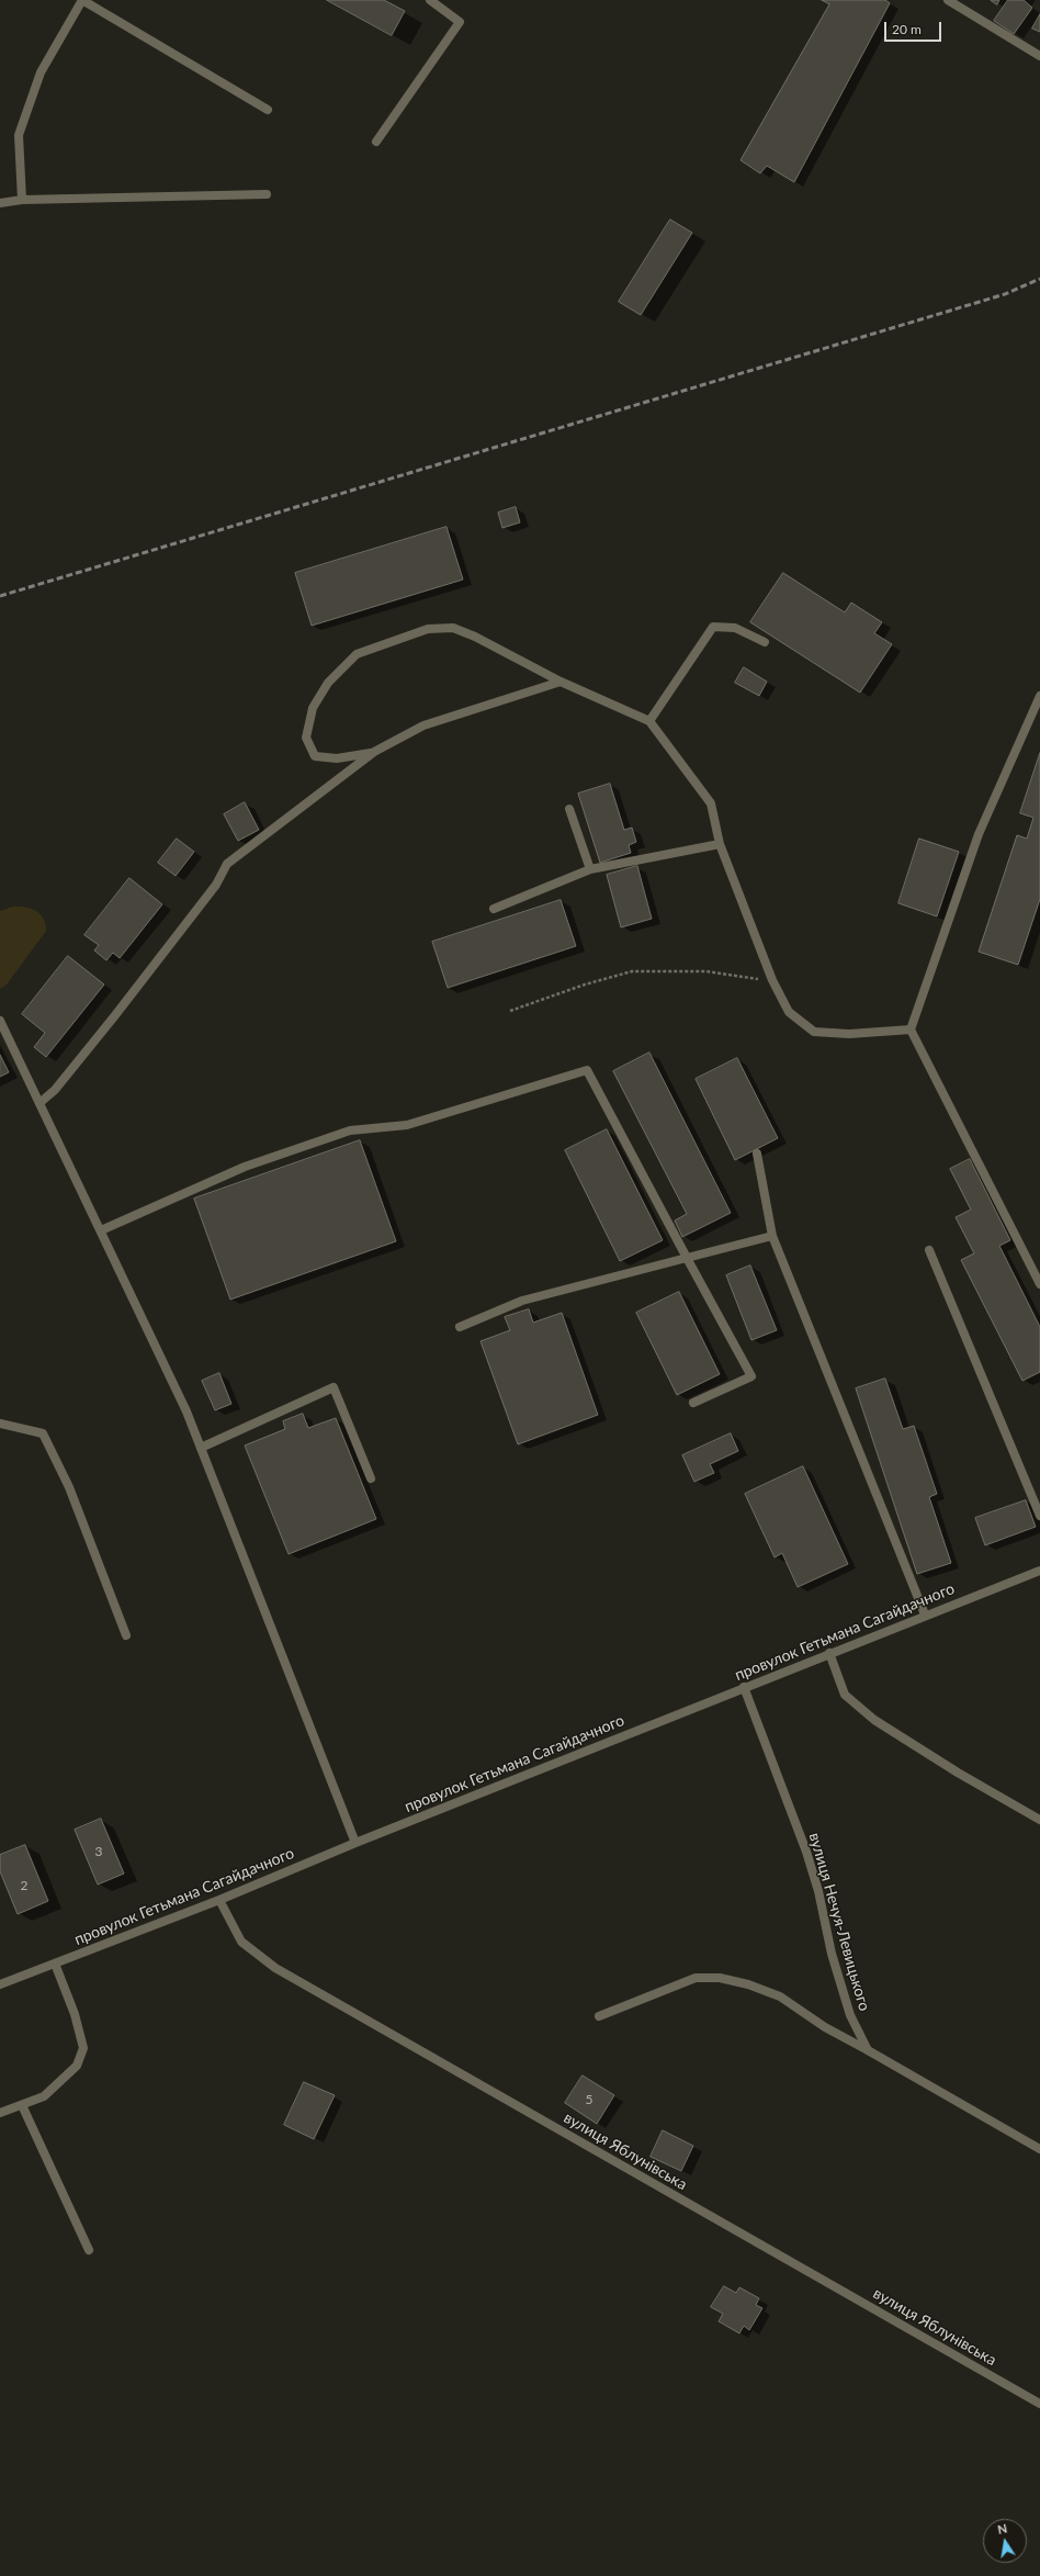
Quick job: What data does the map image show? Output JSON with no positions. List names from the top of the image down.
{
  "streets": {
    "street": ["провулок Гетьмана Сагайдачного", "вулиця Нечуя-Левицького", "вулиця Яблунівська"]
  },
  "crossings": [
    ["провулок Гетьмана Сагайдачного", "вулиця Нечуя-Левицького"],
    ["провулок Гетьмана Сагайдачного", "вулиця Яблунівська"]
  ],
  "house_numbers": ["3", "2", "5"],
  "scale_bar": "20 m",
  "north": "top"
}
